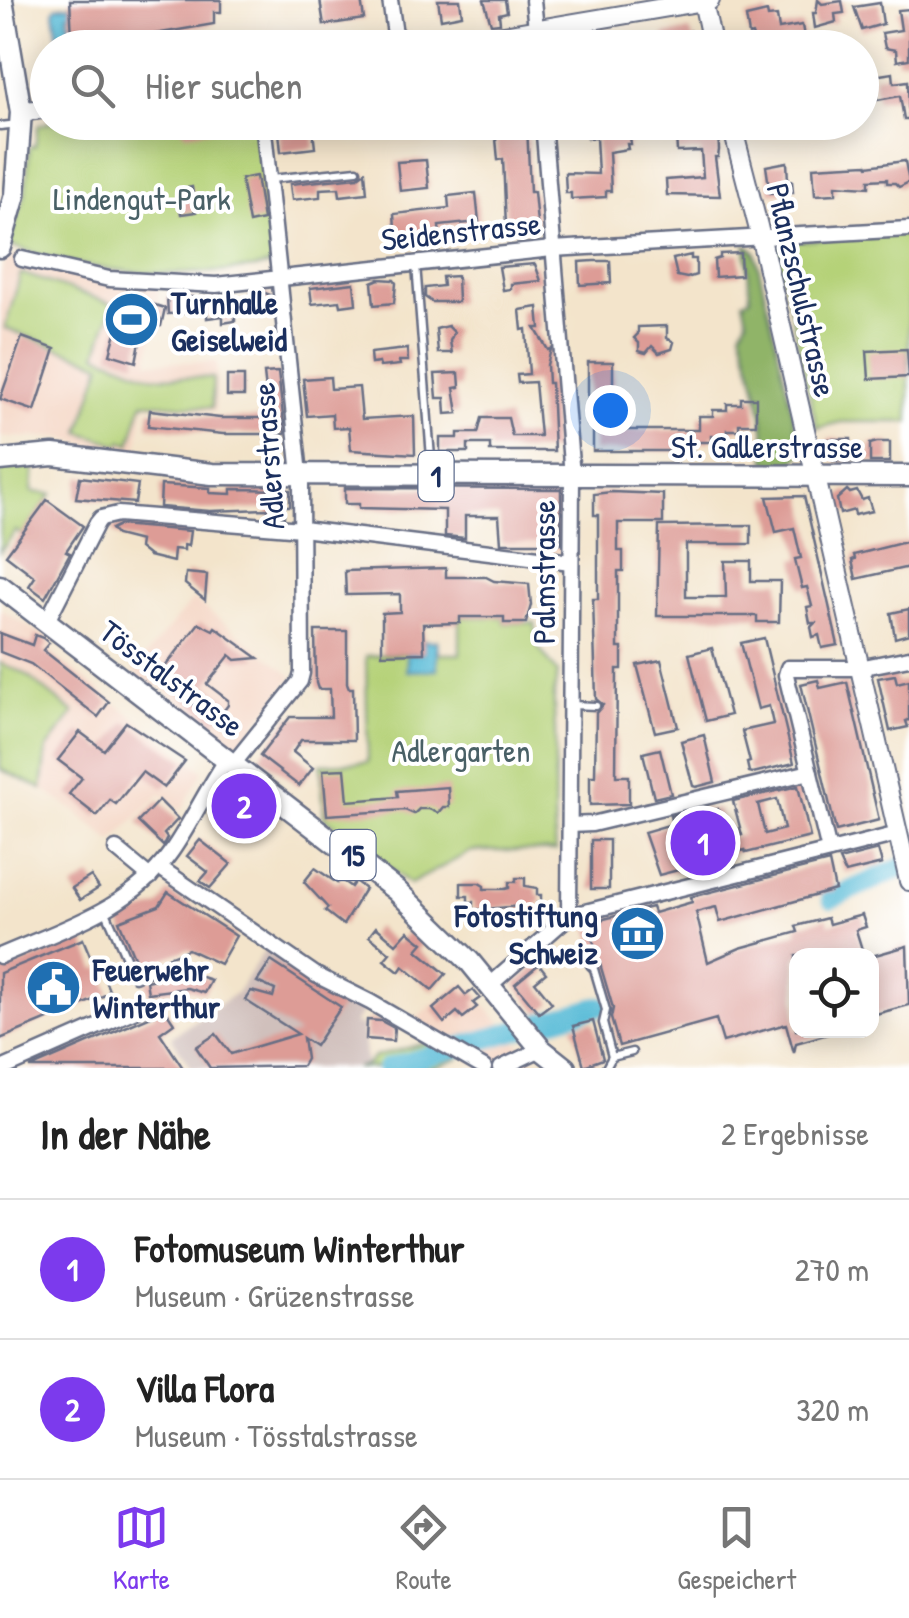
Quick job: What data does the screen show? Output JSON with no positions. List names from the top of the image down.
{
  "streets": {
    "main road": [
      "St. Gallerstrasse",
      "1",
      "Tösstalstrasse",
      "15"
    ],
    "street": [
      "Seidenstrasse",
      "Pflanzschulstrasse",
      "Adlerstrasse",
      "Palmstrasse"
    ]
  },
  "crossings": [
    ["Seidenstrasse", "Pflanzschulstrasse"],
    ["Seidenstrasse", "Adlerstrasse"],
    ["Seidenstrasse", "Palmstrasse"],
    ["Pflanzschulstrasse", "St. Gallerstrasse"],
    ["St. Gallerstrasse", "Adlerstrasse"],
    ["St. Gallerstrasse", "Palmstrasse"],
    ["Adlerstrasse", "Tösstalstrasse"]
  ],
  "parks": ["Lindengut-Park", "Adlergarten"],
  "places": {
    "sports": ["Turnhalle Geiselweid"],
    "museum": ["Fotostiftung Schweiz"],
    "public building": ["Feuerwehr Winterthur"]
  },
  "page": {
    "search": "Hier suchen",
    "pins": ["2", "1"],
    "heading": ["In der Nähe", "2 Ergebnisse"],
    "list": [
      {
        "mark": "1",
        "name": "Fotomuseum Winterthur",
        "note": "Museum · Grüzenstrasse",
        "value": "270 m"
      },
      {
        "mark": "2",
        "name": "Villa Flora",
        "note": "Museum · Tösstalstrasse",
        "value": "320 m"
      }
    ],
    "nav": ["Karte", "Route", "Gespeichert"]
  }
}
